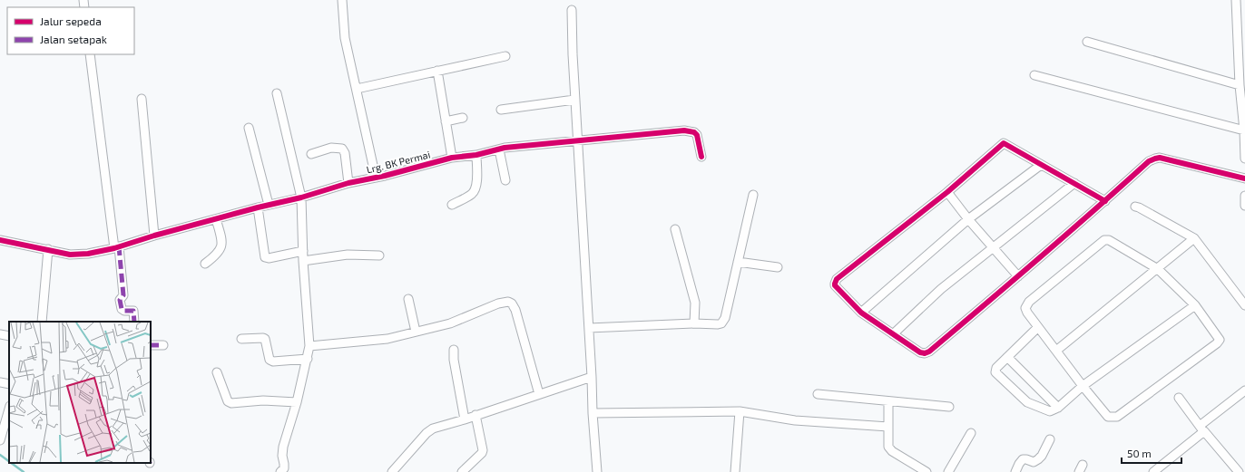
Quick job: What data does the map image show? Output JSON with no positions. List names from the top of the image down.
{
  "streets": {
    "street": ["Lrg. BK Permai"]
  },
  "legend": ["Jalur sepeda", "Jalan setapak"],
  "scale_bar": "50 m"
}
